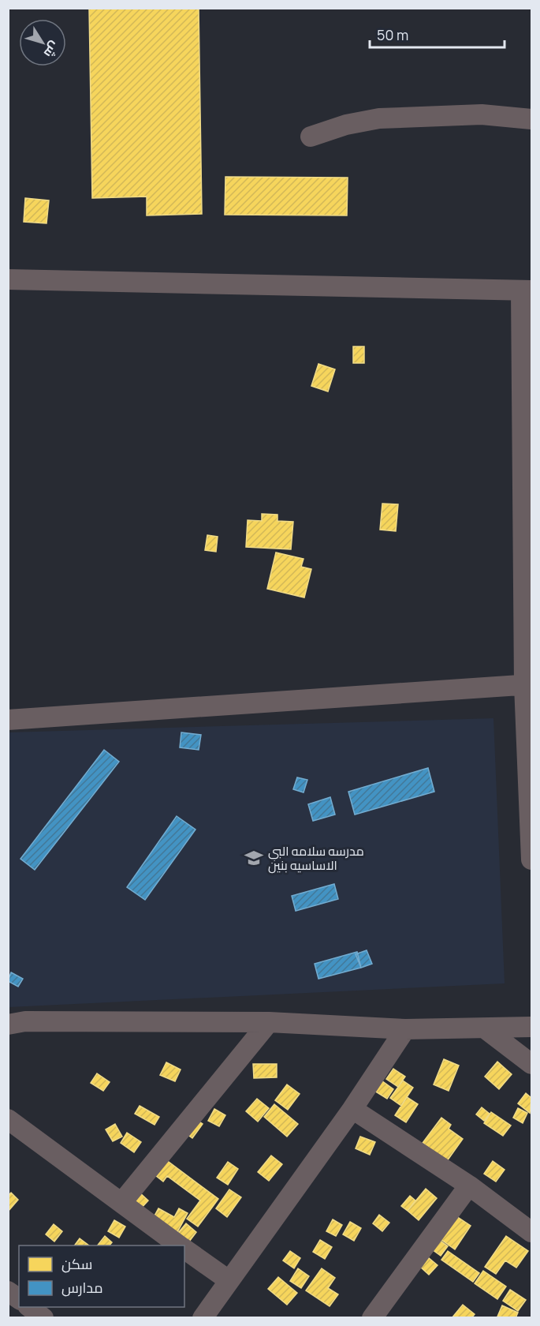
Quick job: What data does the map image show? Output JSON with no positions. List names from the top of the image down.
{
  "places": {
    "school or university": ["مدرسه سلامه البي الاساسيه بنين"]
  },
  "legend": ["سكن", "مدارس"],
  "scale_bar": "50 m",
  "north": "bottom right"
}
